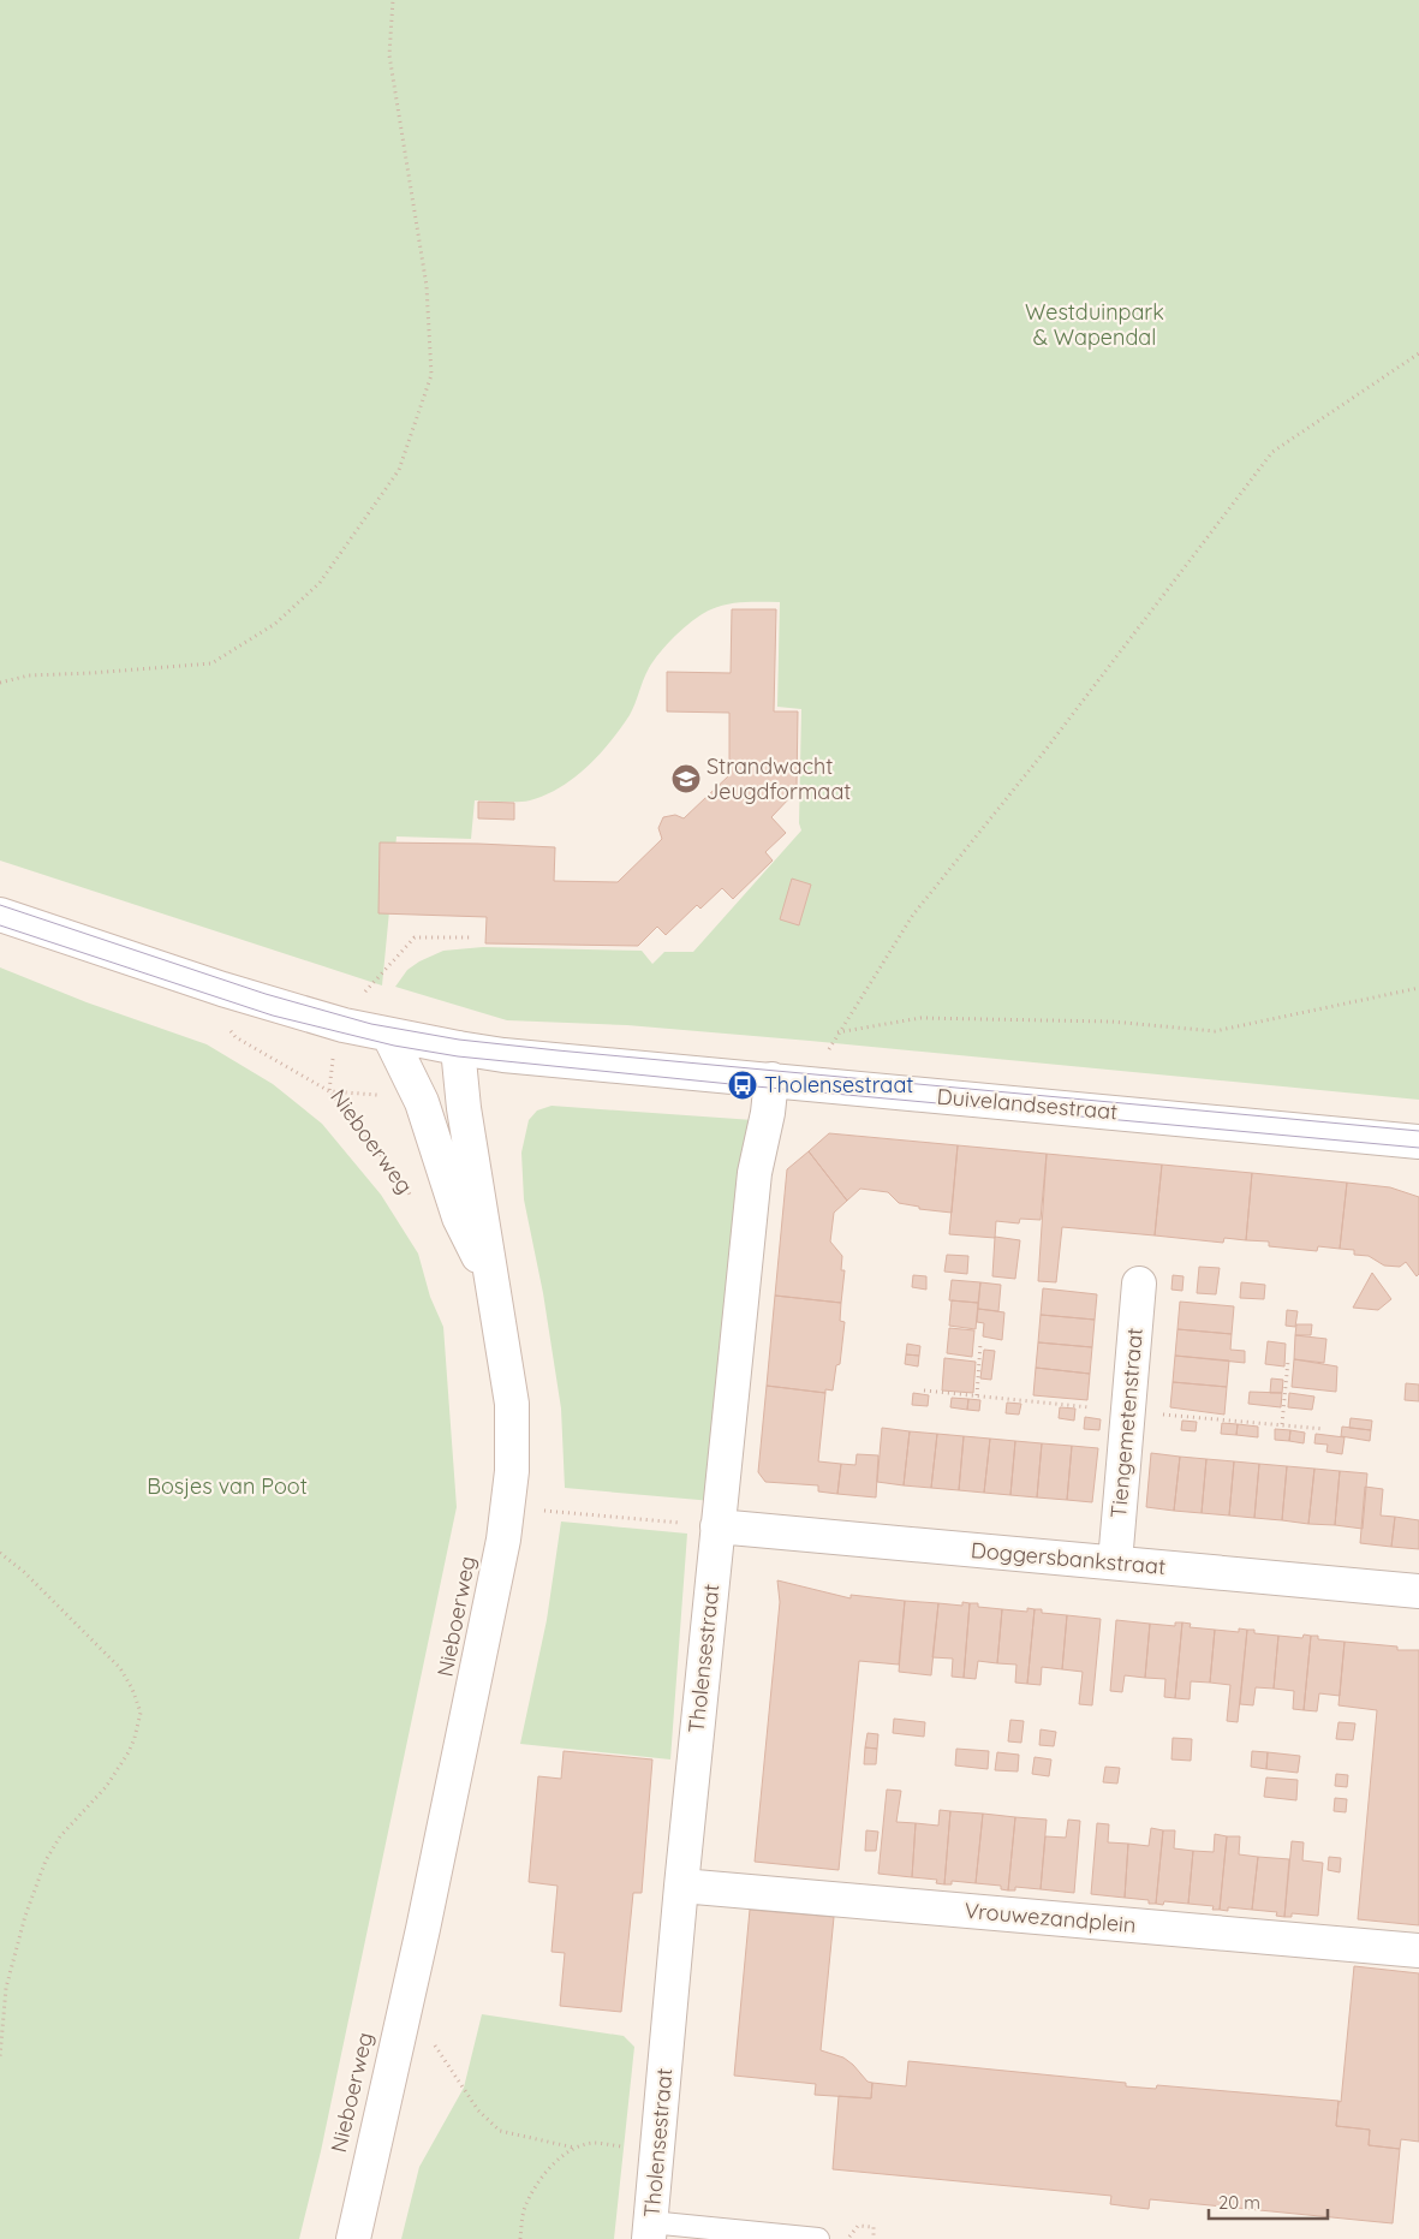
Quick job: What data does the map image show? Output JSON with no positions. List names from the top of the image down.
{
  "streets": {
    "street": [
      "Duivelandsestraat",
      "Nieboerweg",
      "Tiengemetenstraat",
      "Doggersbankstraat",
      "Tholensestraat",
      "Vrouwezandplein"
    ]
  },
  "crossings": [
    ["Duivelandsestraat", "Nieboerweg"],
    ["Duivelandsestraat", "Tholensestraat"],
    ["Tiengemetenstraat", "Doggersbankstraat"],
    ["Doggersbankstraat", "Tholensestraat"],
    ["Tholensestraat", "Vrouwezandplein"]
  ],
  "parks": ["Westduinpark & Wapendal", "Bosjes van Poot"],
  "places": {
    "school or university": ["Strandwacht Jeugdformaat"],
    "bus stop": ["Tholensestraat"]
  },
  "scale_bar": "20 m"
}
